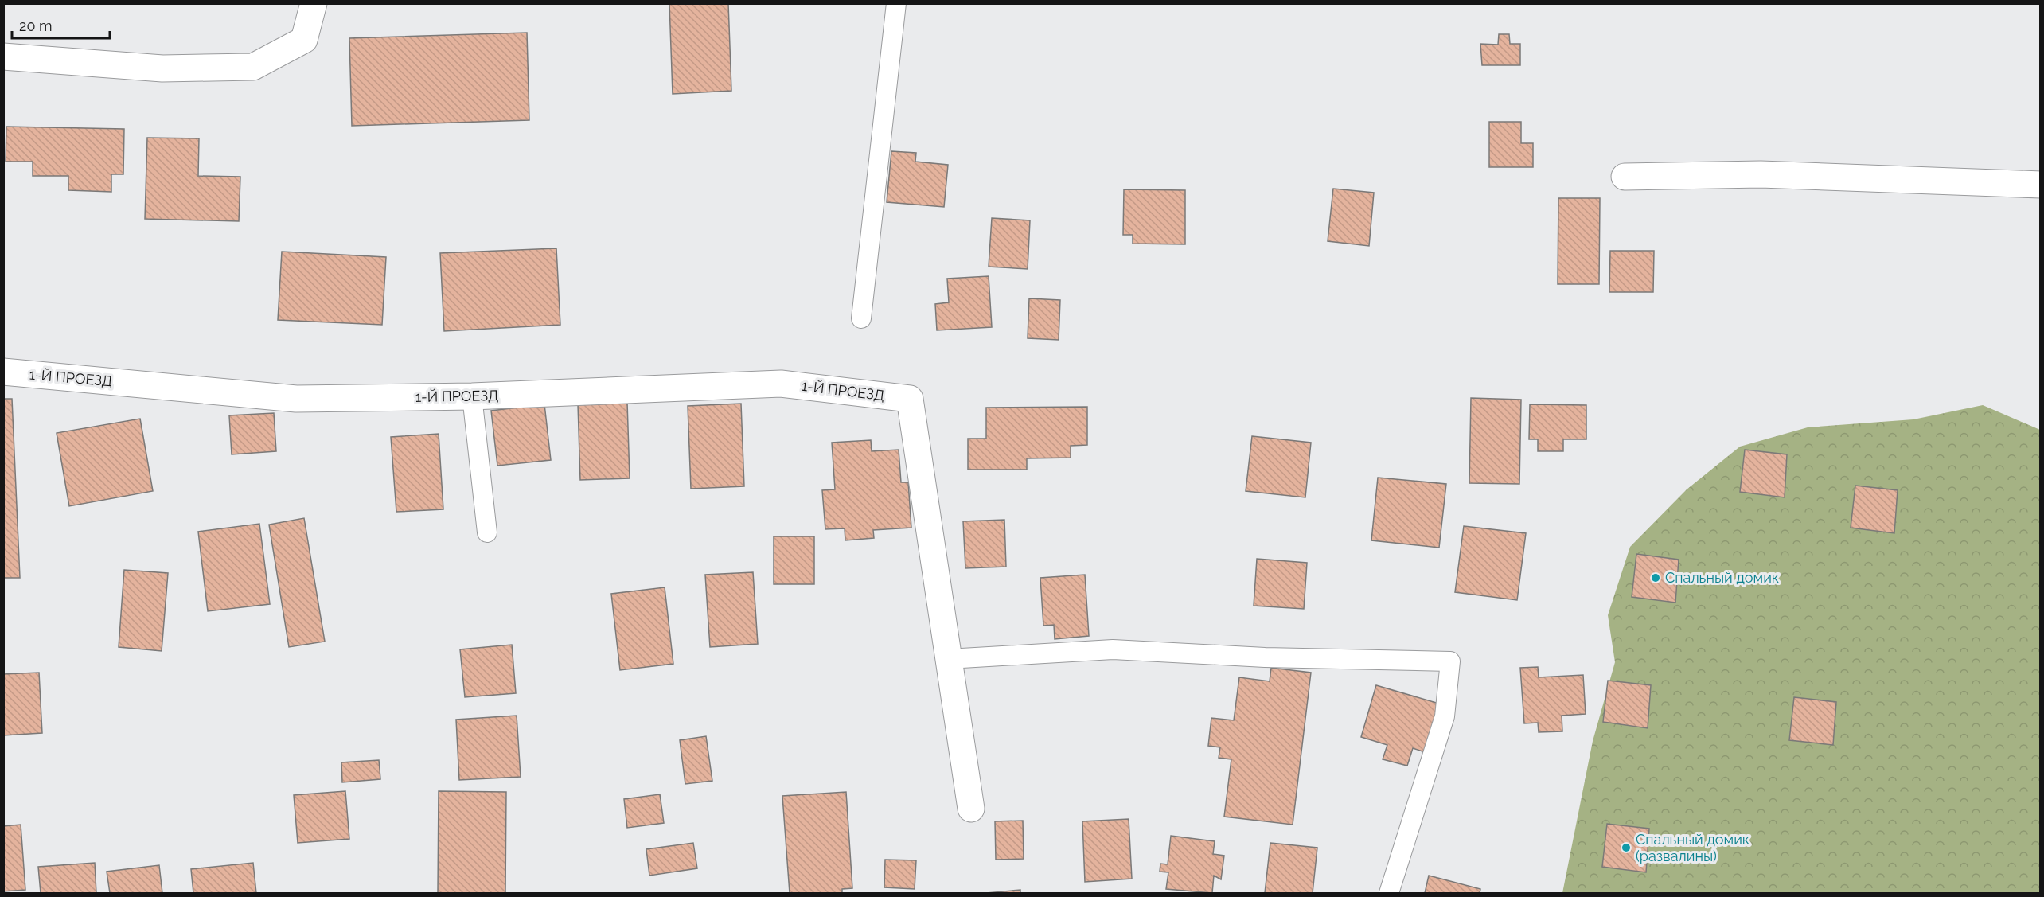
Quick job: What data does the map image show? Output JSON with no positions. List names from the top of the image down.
{
  "streets": {
    "street": ["1-Й ПРОЕЗД"]
  },
  "places": ["Спальный домик", "Спальный домик (развалины)"],
  "scale_bar": "20 m"
}
